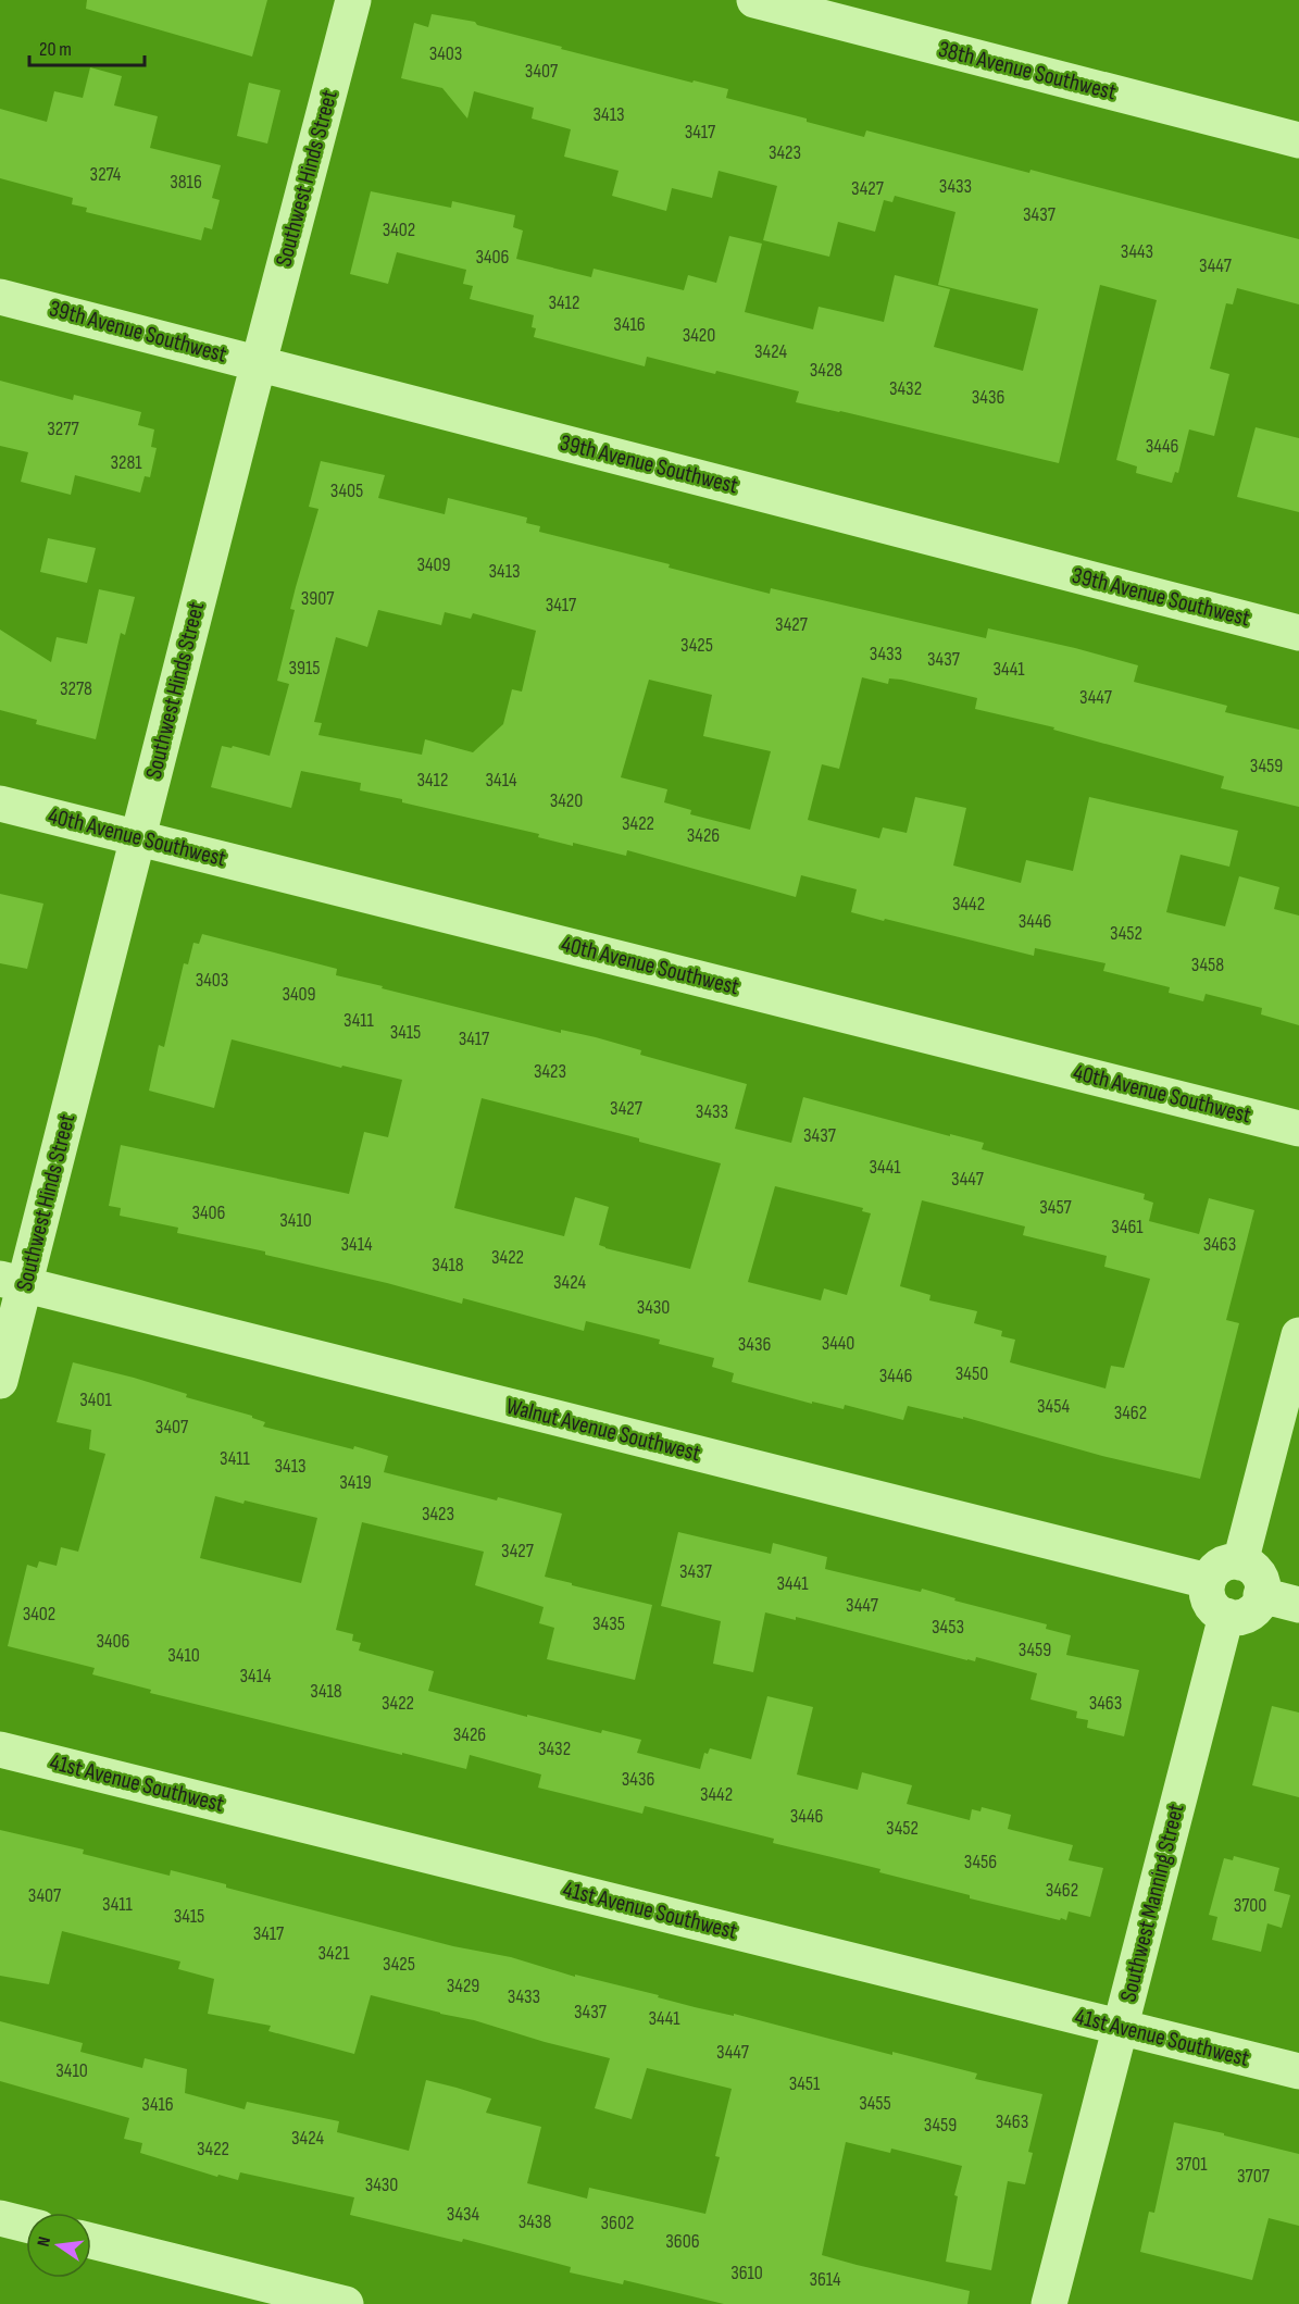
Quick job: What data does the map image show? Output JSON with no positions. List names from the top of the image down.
{
  "streets": {
    "street": [
      "38th Avenue Southwest",
      "Southwest Hinds Street",
      "39th Avenue Southwest",
      "40th Avenue Southwest",
      "Walnut Avenue Southwest",
      "41st Avenue Southwest",
      "Southwest Manning Street"
    ]
  },
  "crossings": [
    ["Southwest Hinds Street", "39th Avenue Southwest"],
    ["Southwest Hinds Street", "40th Avenue Southwest"],
    ["Southwest Hinds Street", "Walnut Avenue Southwest"],
    ["Walnut Avenue Southwest", "Southwest Manning Street"],
    ["41st Avenue Southwest", "Southwest Manning Street"]
  ],
  "house_numbers": [
    "3403",
    "3407",
    "3413",
    "3417",
    "3423",
    "3274",
    "3816",
    "3433",
    "3427",
    "3437",
    "3402",
    "3443",
    "3406",
    "3447",
    "3412",
    "3416",
    "3420",
    "3424",
    "3428",
    "3432",
    "3436",
    "3277",
    "3446",
    "3281",
    "3405",
    "3409",
    "3413",
    "3907",
    "3417",
    "3427",
    "3425",
    "3433",
    "3437",
    "3915",
    "3441",
    "3278",
    "3447",
    "3459",
    "3412",
    "3414",
    "3420",
    "3422",
    "3426",
    "3442",
    "3446",
    "3452",
    "3458",
    "3403",
    "3409",
    "3411",
    "3415",
    "3417",
    "3423",
    "3427",
    "3433",
    "3437",
    "3441",
    "3447",
    "3457",
    "3406",
    "3410",
    "3461",
    "3414",
    "3463",
    "3422",
    "3418",
    "3424",
    "3430",
    "3440",
    "3436",
    "3450",
    "3446",
    "3401",
    "3454",
    "3462",
    "3407",
    "3411",
    "3413",
    "3419",
    "3423",
    "3427",
    "3437",
    "3441",
    "3447",
    "3402",
    "3435",
    "3453",
    "3406",
    "3459",
    "3410",
    "3414",
    "3418",
    "3422",
    "3463",
    "3426",
    "3432",
    "3436",
    "3442",
    "3446",
    "3452",
    "3456",
    "3462",
    "3407",
    "3411",
    "3700",
    "3415",
    "3417",
    "3421",
    "3425",
    "3429",
    "3433",
    "3437",
    "3441",
    "3447",
    "3410",
    "3451",
    "3455",
    "3416",
    "3463",
    "3459",
    "3424",
    "3422",
    "3701",
    "3707",
    "3430",
    "3434",
    "3438",
    "3602",
    "3606",
    "3610",
    "3614"
  ],
  "scale_bar": "20 m",
  "north": "left"
}
